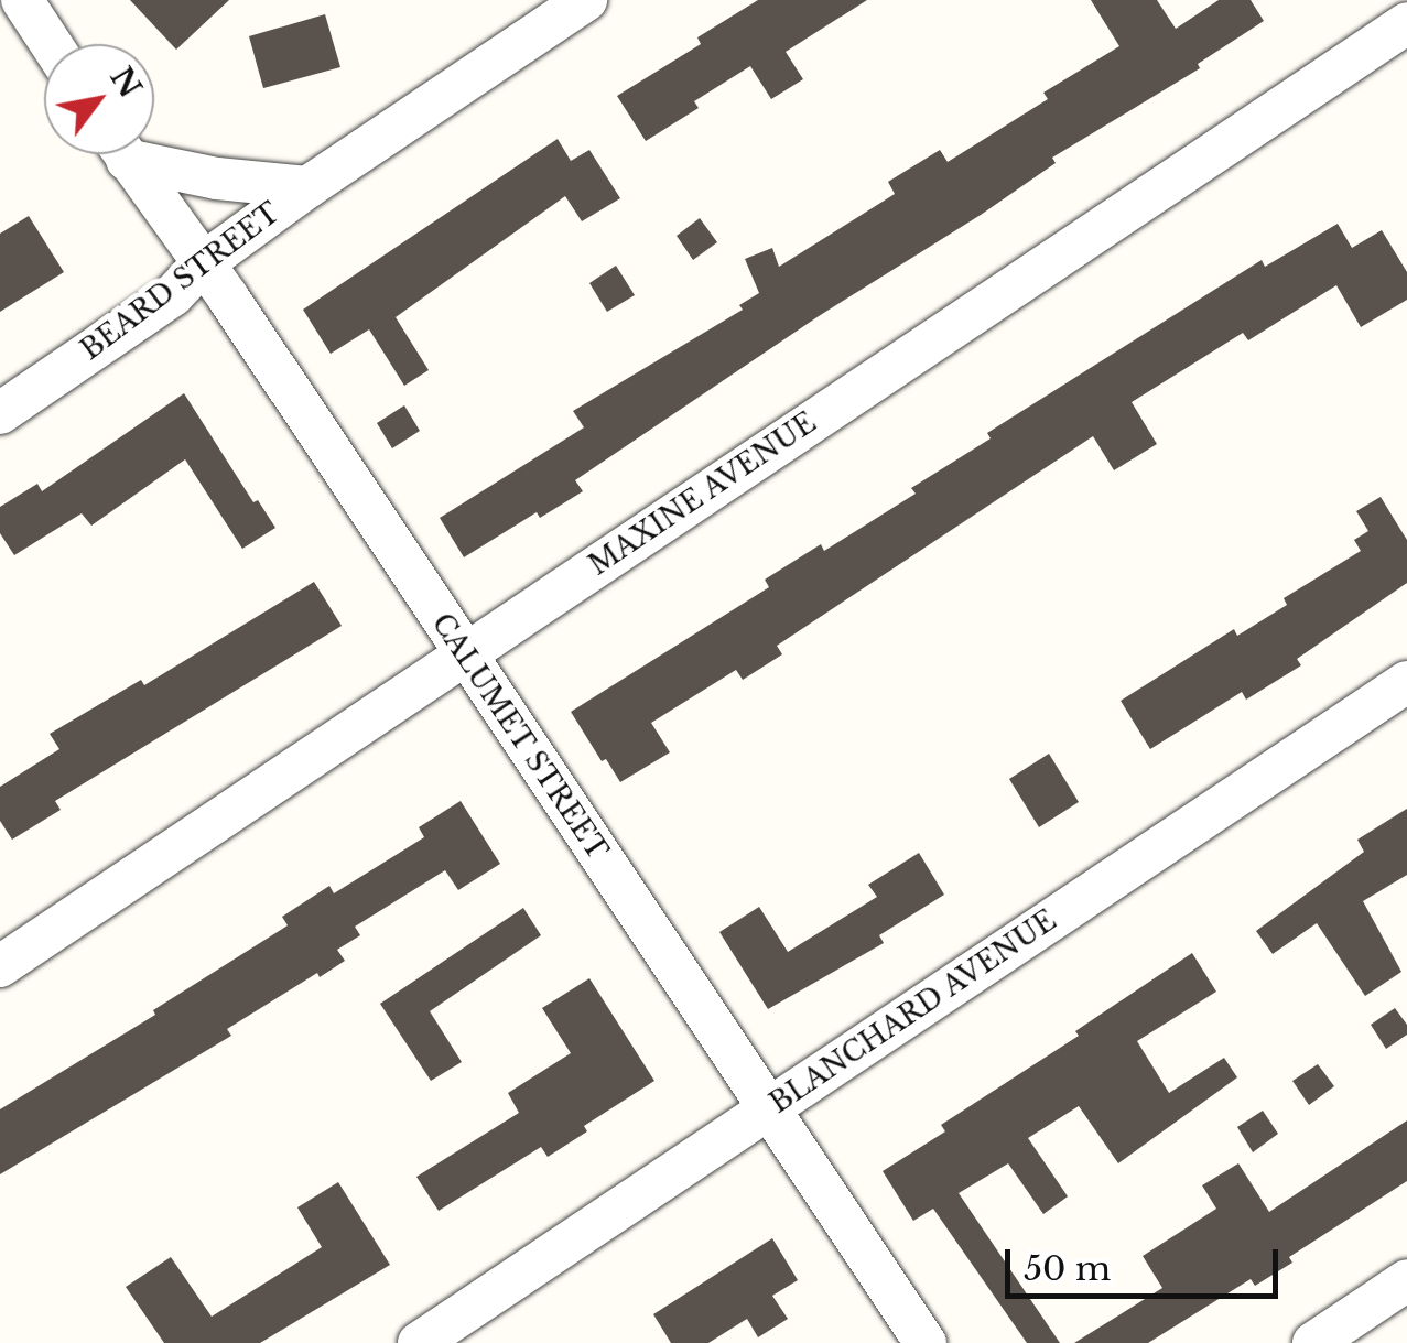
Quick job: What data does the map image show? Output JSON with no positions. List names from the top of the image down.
{
  "streets": {
    "street": [
      "BEARD STREET",
      "MAXINE AVENUE",
      "CALUMET STREET",
      "BLANCHARD AVENUE"
    ]
  },
  "crossings": [
    ["BEARD STREET", "CALUMET STREET"],
    ["MAXINE AVENUE", "CALUMET STREET"],
    ["CALUMET STREET", "BLANCHARD AVENUE"]
  ],
  "scale_bar": "50 m",
  "north": "top right"
}
